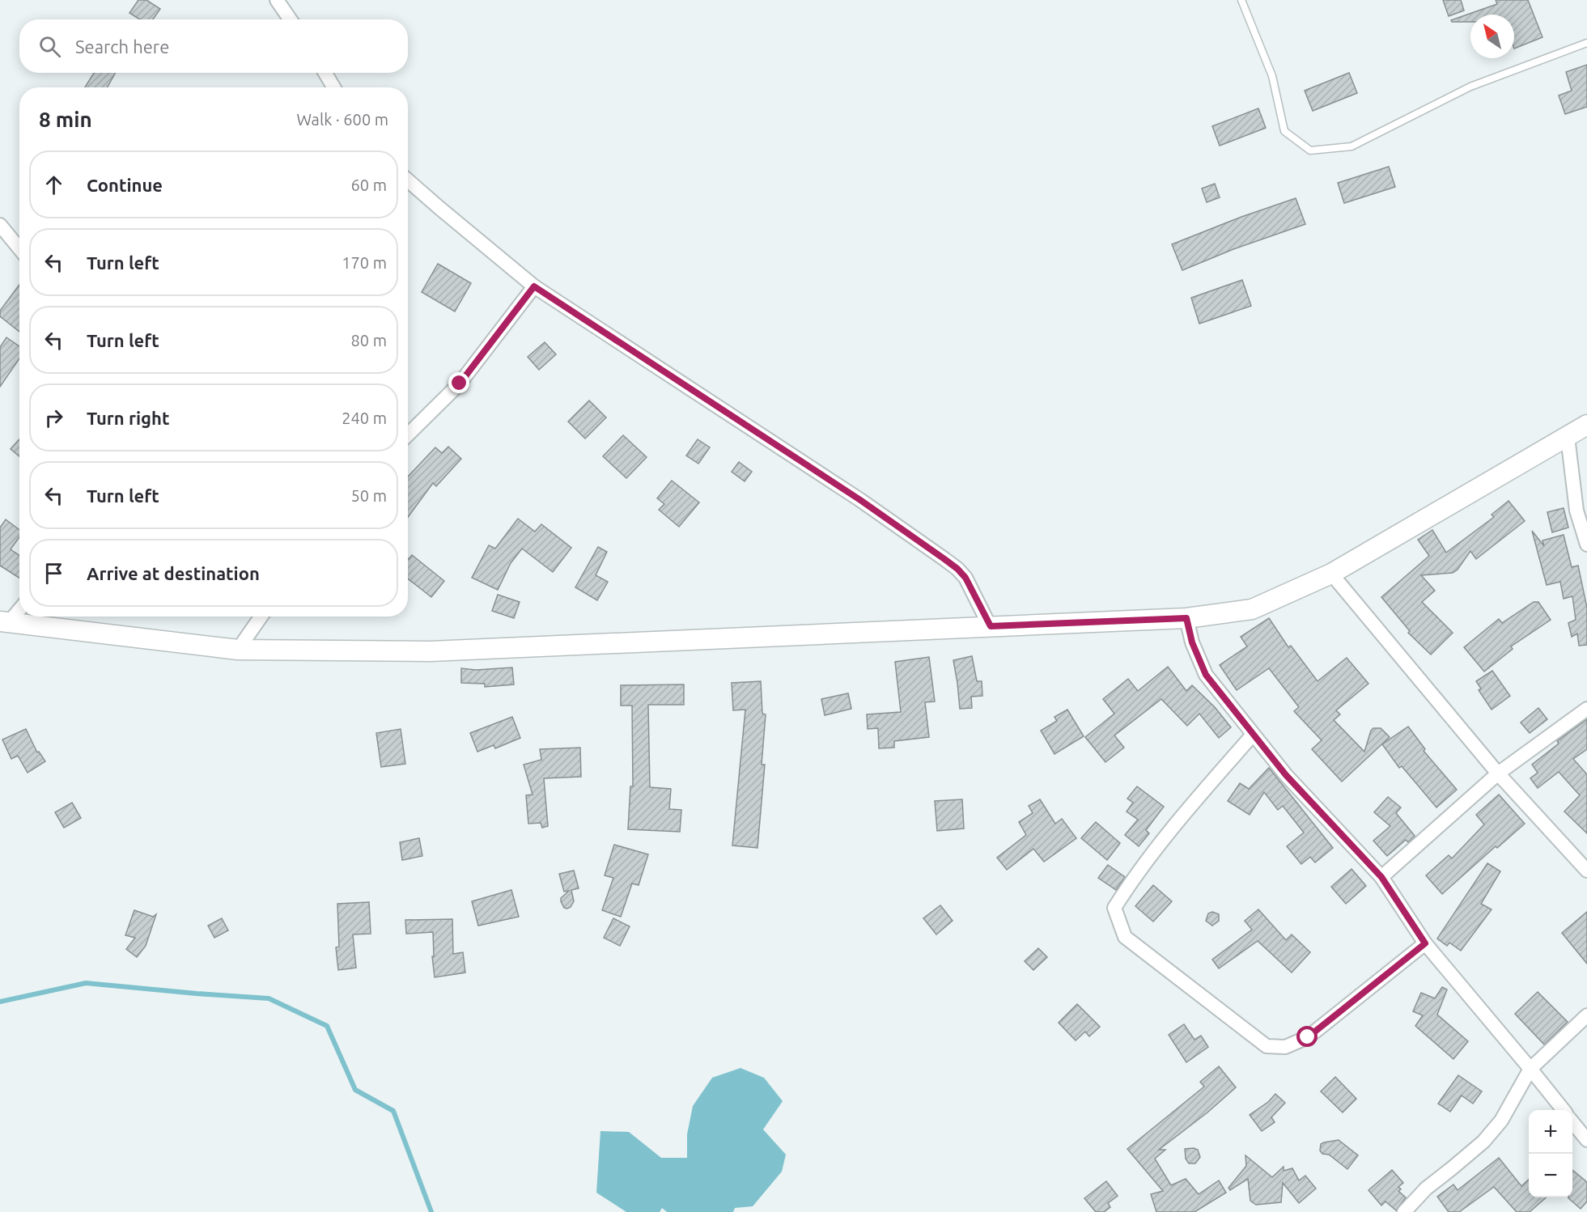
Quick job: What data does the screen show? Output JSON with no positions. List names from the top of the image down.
{
  "north": "top left",
  "page": {
    "search": "Search here",
    "heading": ["8 min", "Walk · 600 m"],
    "list": [
      ["Continue", "60 m"],
      ["Turn left", "170 m"],
      ["Turn left", "80 m"],
      ["Turn right", "240 m"],
      ["Turn left", "50 m"],
      "Arrive at destination"
    ],
    "map_buttons": ["+", "−"]
  }
}
